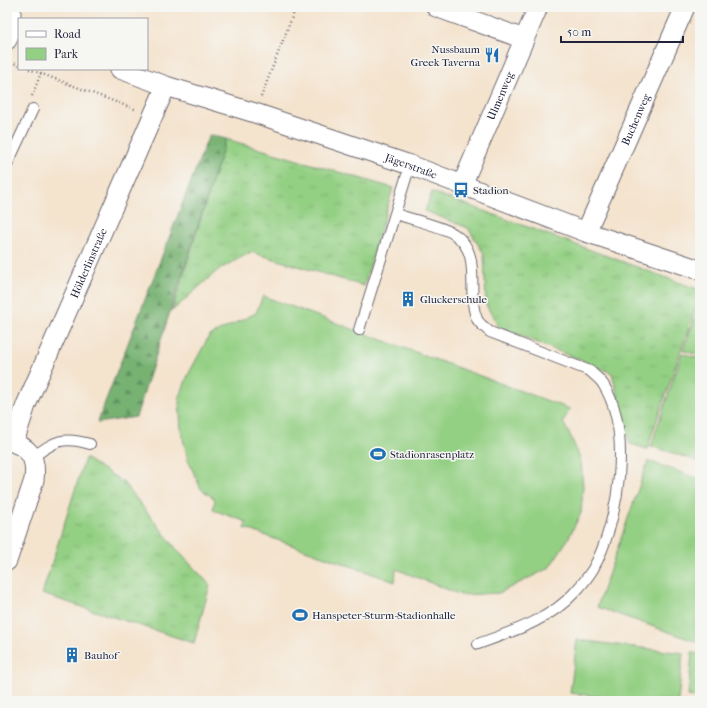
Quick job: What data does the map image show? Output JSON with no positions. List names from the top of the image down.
{
  "streets": {
    "street": [
      "Ulmenweg",
      "Buchenweg",
      "Jägerstraße",
      "Hölderlinstraße"
    ]
  },
  "crossings": [
    ["Ulmenweg", "Jägerstraße"],
    ["Buchenweg", "Jägerstraße"],
    ["Jägerstraße", "Hölderlinstraße"]
  ],
  "places": {
    "restaurant": ["Nussbaum Greek Taverna"],
    "bus stop": ["Stadion"],
    "building": ["Gluckerschule", "Bauhof"],
    "sports": ["Stadionrasenplatz", "Hanspeter-Sturm-Stadionhalle"]
  },
  "legend": ["Road", "Park"],
  "scale_bar": "50 m"
}
